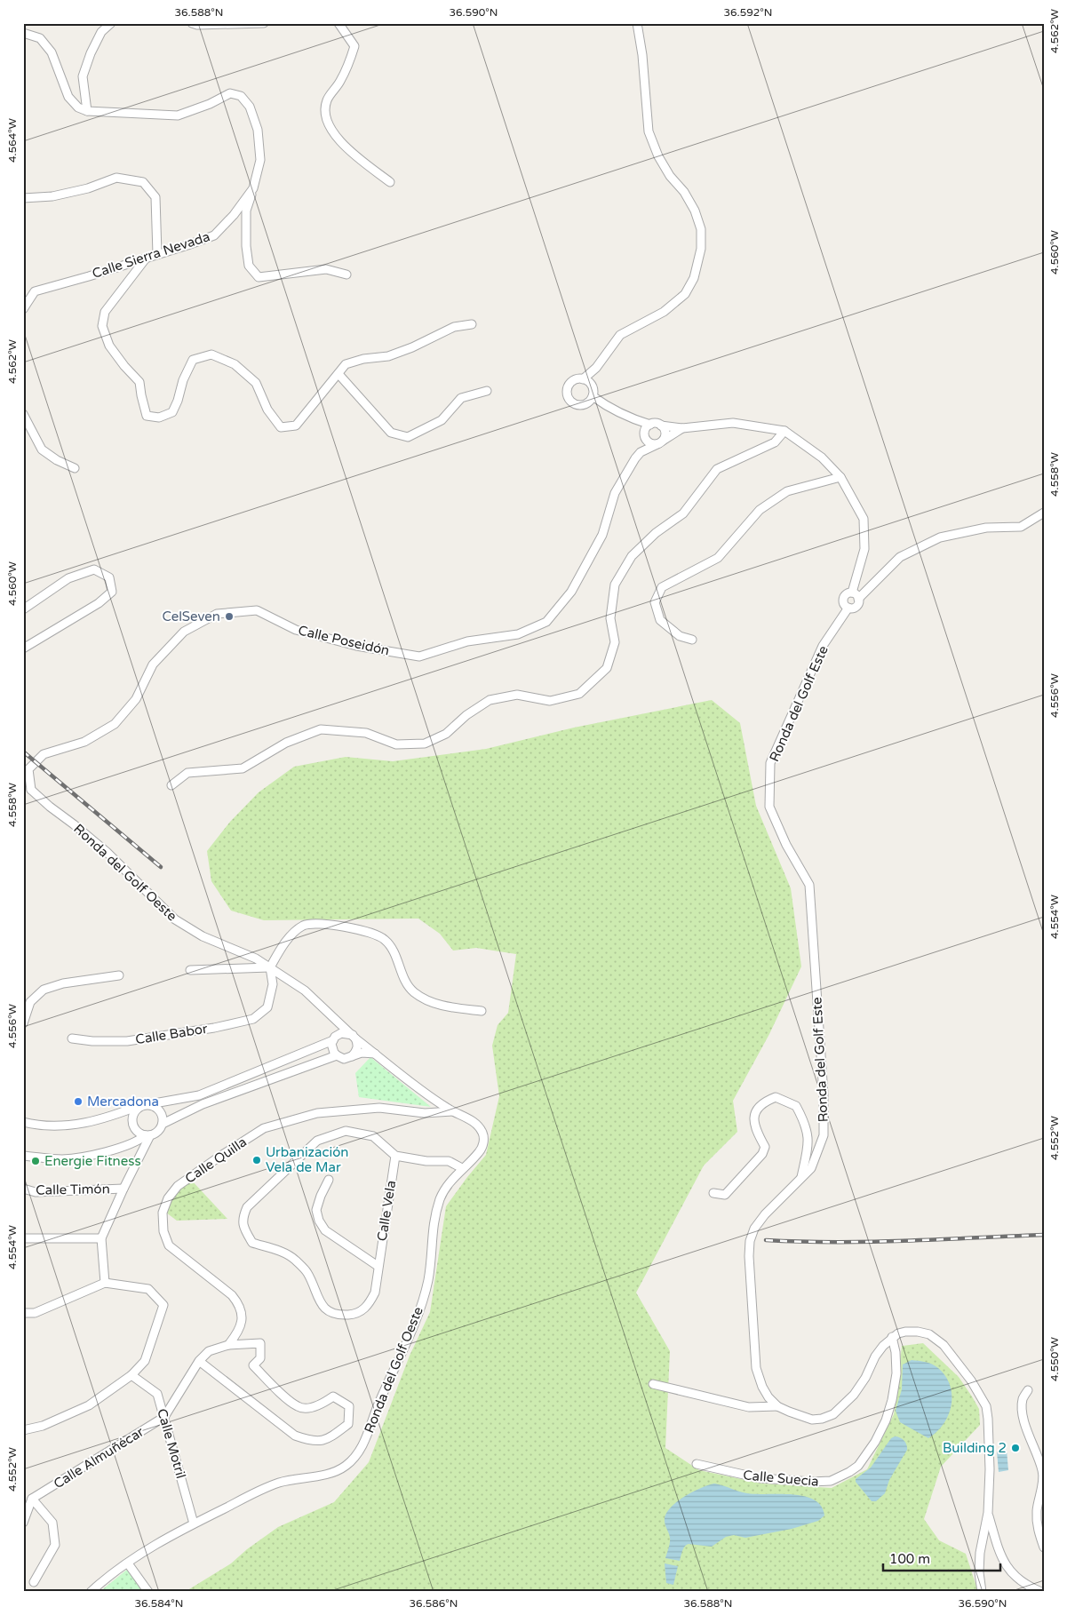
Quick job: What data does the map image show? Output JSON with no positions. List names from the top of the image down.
{
  "streets": {
    "street": [
      "Calle Sierra Nevada",
      "Calle Poseidón",
      "Ronda del Golf Este",
      "Ronda del Golf Oeste",
      "Calle Babor",
      "Calle Quilla",
      "Calle Timón",
      "Calle Vela",
      "Calle Motril",
      "Calle Almuñécar",
      "Calle Suecia"
    ]
  },
  "crossings": [
    ["Calle Poseidón", "Ronda del Golf Oeste"],
    ["Ronda del Golf Este", "Calle Suecia"],
    ["Ronda del Golf Oeste", "Calle Babor"],
    ["Ronda del Golf Oeste", "Calle Quilla"],
    ["Ronda del Golf Oeste", "Calle Motril"],
    ["Calle Motril", "Calle Almuñécar"]
  ],
  "places": [
    "CelSeven",
    "Mercadona",
    "Urbanización Vela de Mar",
    "Energie Fitness",
    "Building 2"
  ],
  "scale_bar": "100 m",
  "coordinates": [
    "36.588°N",
    "36.590°N",
    "36.592°N",
    "4.562°W",
    "4.564°W",
    "4.560°W",
    "4.558°W",
    "4.556°W",
    "4.554°W",
    "4.552°W",
    "4.550°W",
    "36.584°N",
    "36.586°N"
  ]
}
